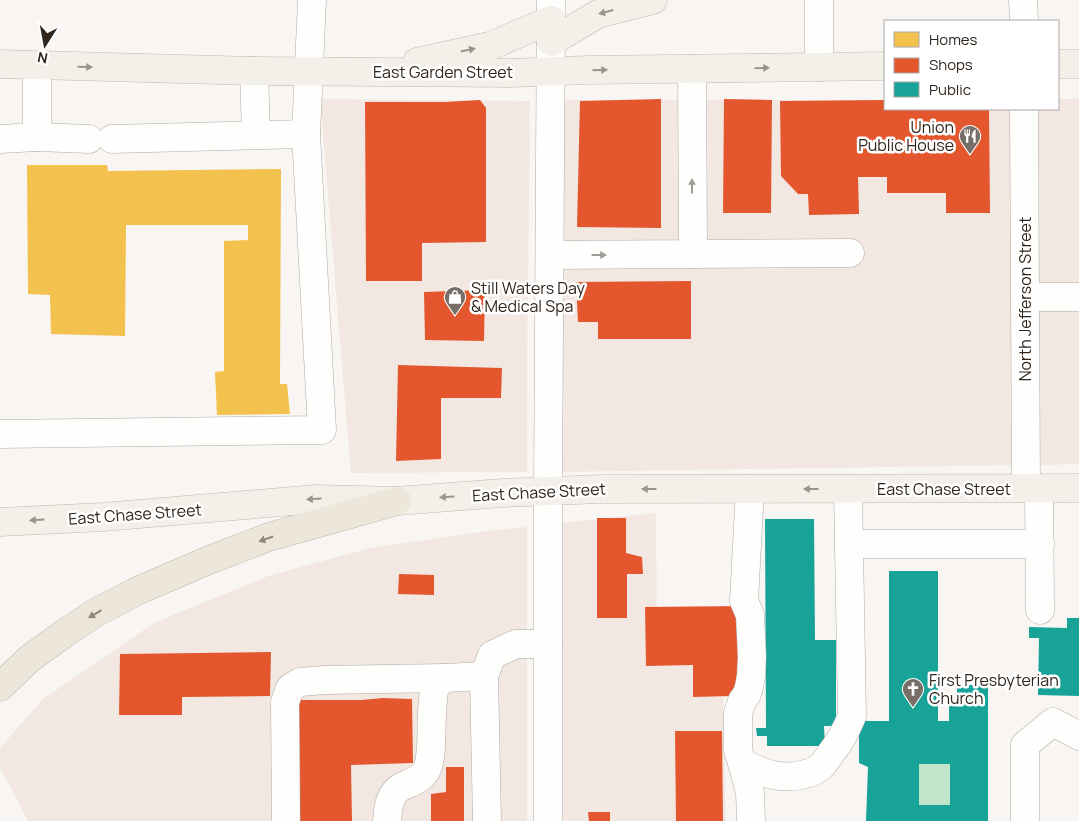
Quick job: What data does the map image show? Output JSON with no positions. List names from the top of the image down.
{
  "streets": {
    "main road": ["East Garden Street", "East Chase Street"],
    "street": ["North Jefferson Street"]
  },
  "crossings": [
    ["North Jefferson Street", "East Chase Street"]
  ],
  "one_way": ["East Garden Street", "East Chase Street"],
  "places": {
    "restaurant": ["Union Public House"],
    "shop": ["Still Waters Day & Medical Spa"],
    "church": ["First Presbyterian Church"]
  },
  "legend": ["Homes", "Shops", "Public"],
  "north": "bottom"
}
